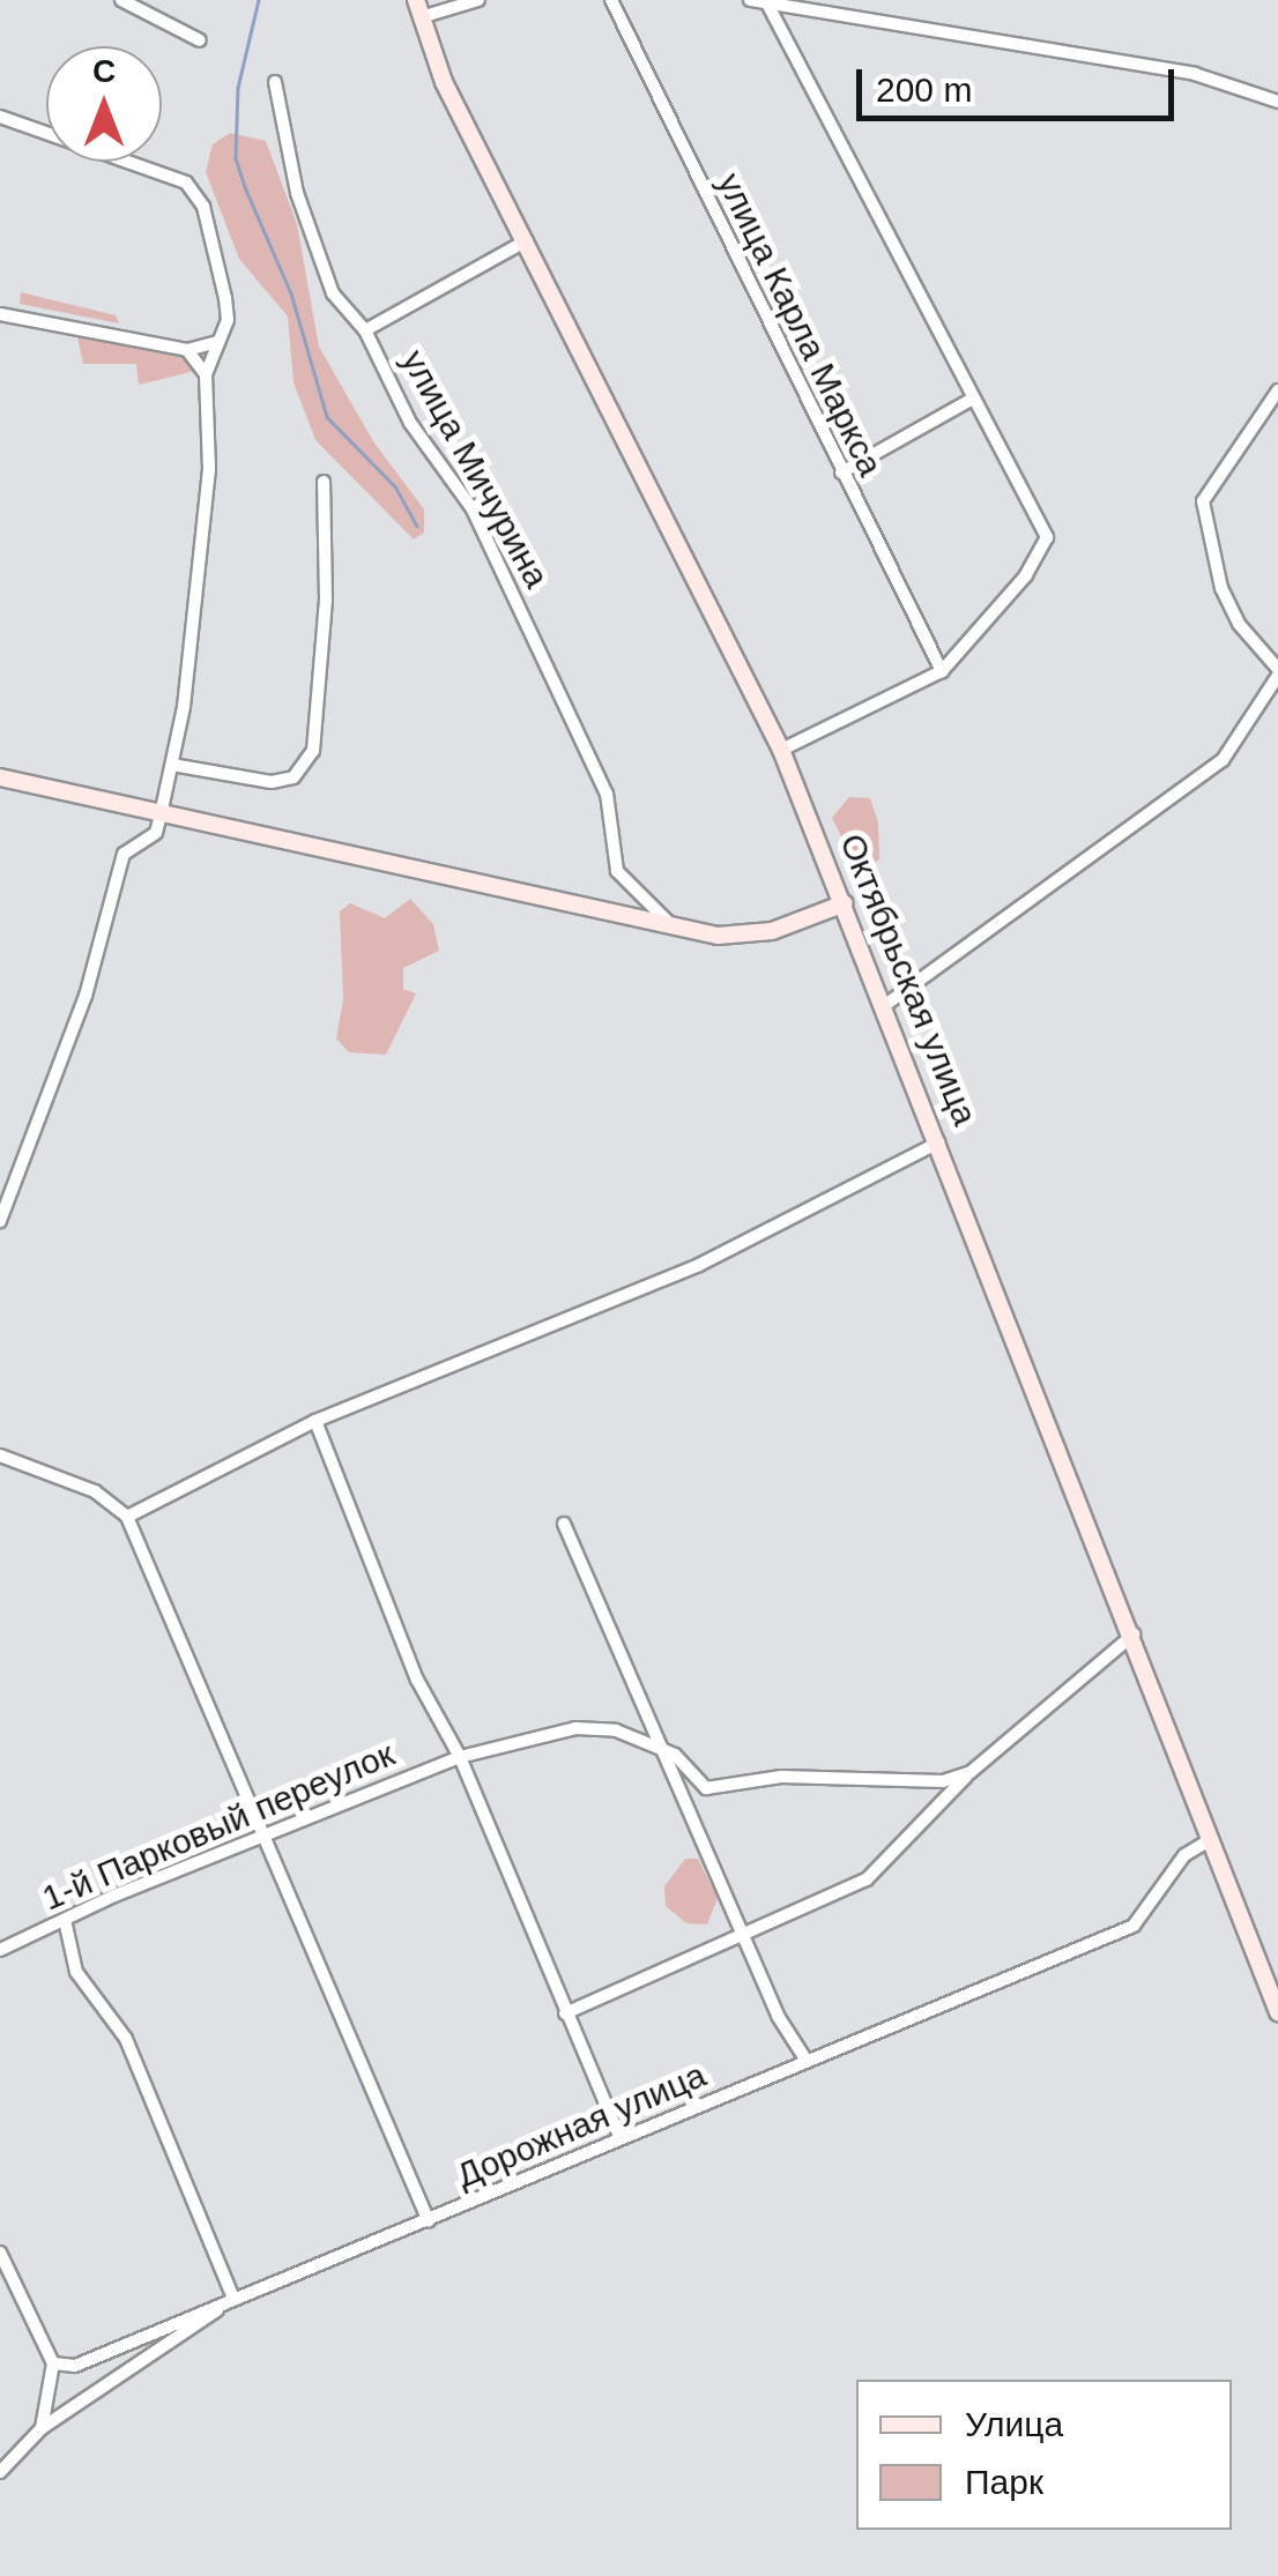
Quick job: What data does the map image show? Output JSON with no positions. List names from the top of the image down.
{
  "streets": {
    "street": [
      "улица Карла Маркса",
      "улица Мичурина",
      "Октябрьская улица",
      "1-й Парковый переулок",
      "Дорожная улица"
    ]
  },
  "crossings": [
    ["Октябрьская улица", "Дорожная улица"]
  ],
  "legend": ["Улица", "Парк"],
  "scale_bar": "200 m",
  "north": "top"
}
